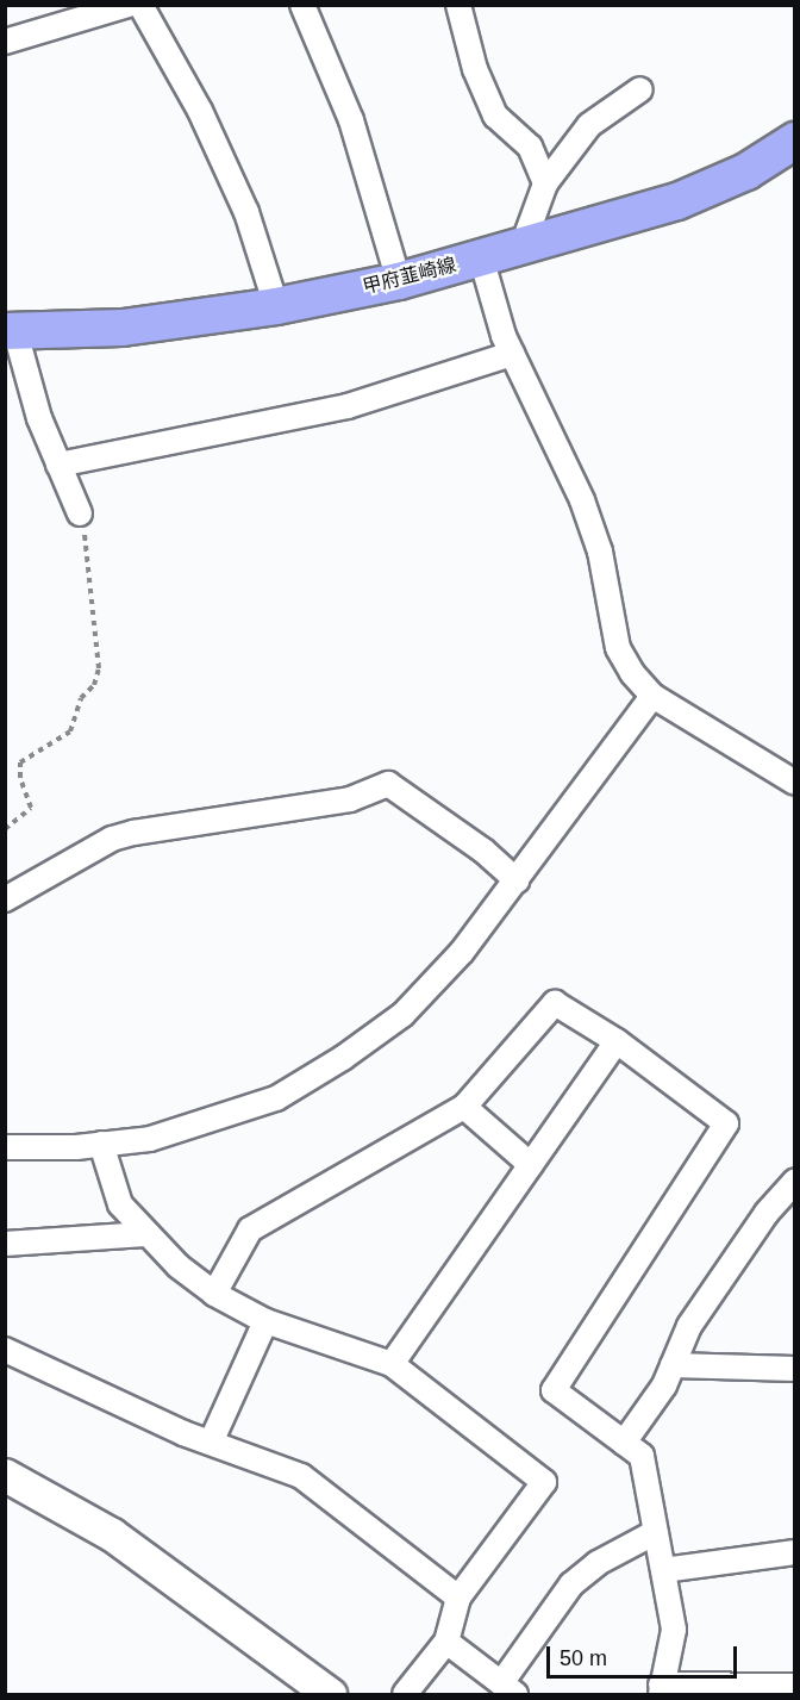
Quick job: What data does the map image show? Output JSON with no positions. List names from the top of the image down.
{
  "streets": {
    "main road": ["甲府韮崎線"]
  },
  "scale_bar": "50 m"
}
